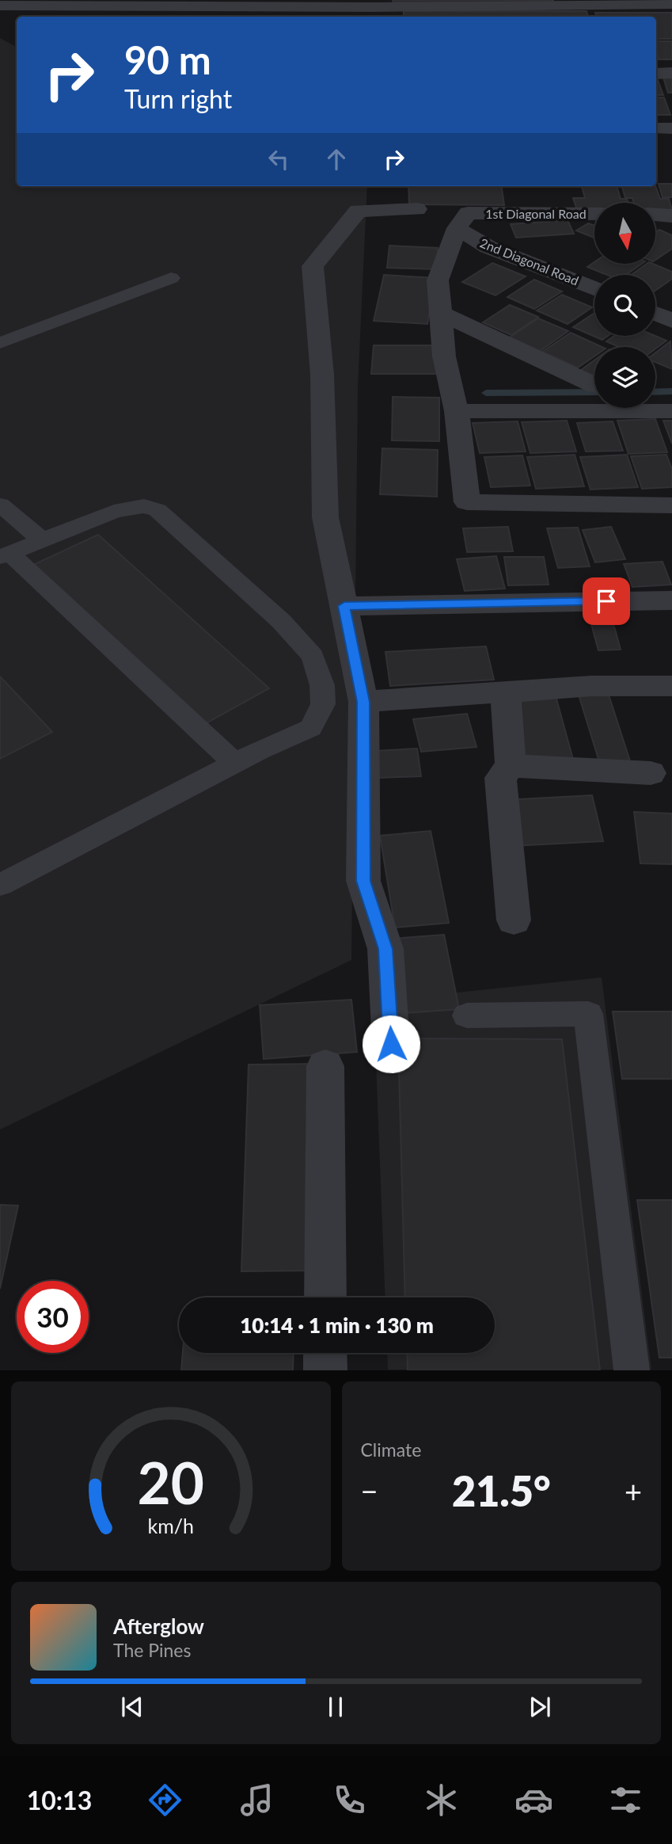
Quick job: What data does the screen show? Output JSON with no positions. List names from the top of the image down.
{
  "streets": {
    "street": ["1st Diagonal Road", "2nd Diagonal Road"]
  },
  "crossings": [
    ["1st Diagonal Road", "2nd Diagonal Road"]
  ],
  "north": "bottom",
  "page": {
    "turn": ["90 m", "Turn right"],
    "limit": "30",
    "trip": "10:14 · 1 min · 130 m",
    "tile": "Climate",
    "heat": ["−", "21.5°", "+"],
    "song": ["Afterglow", "The Pines"],
    "tabs": "10:13",
    "gauge": ["20", "km/h"]
  }
}
